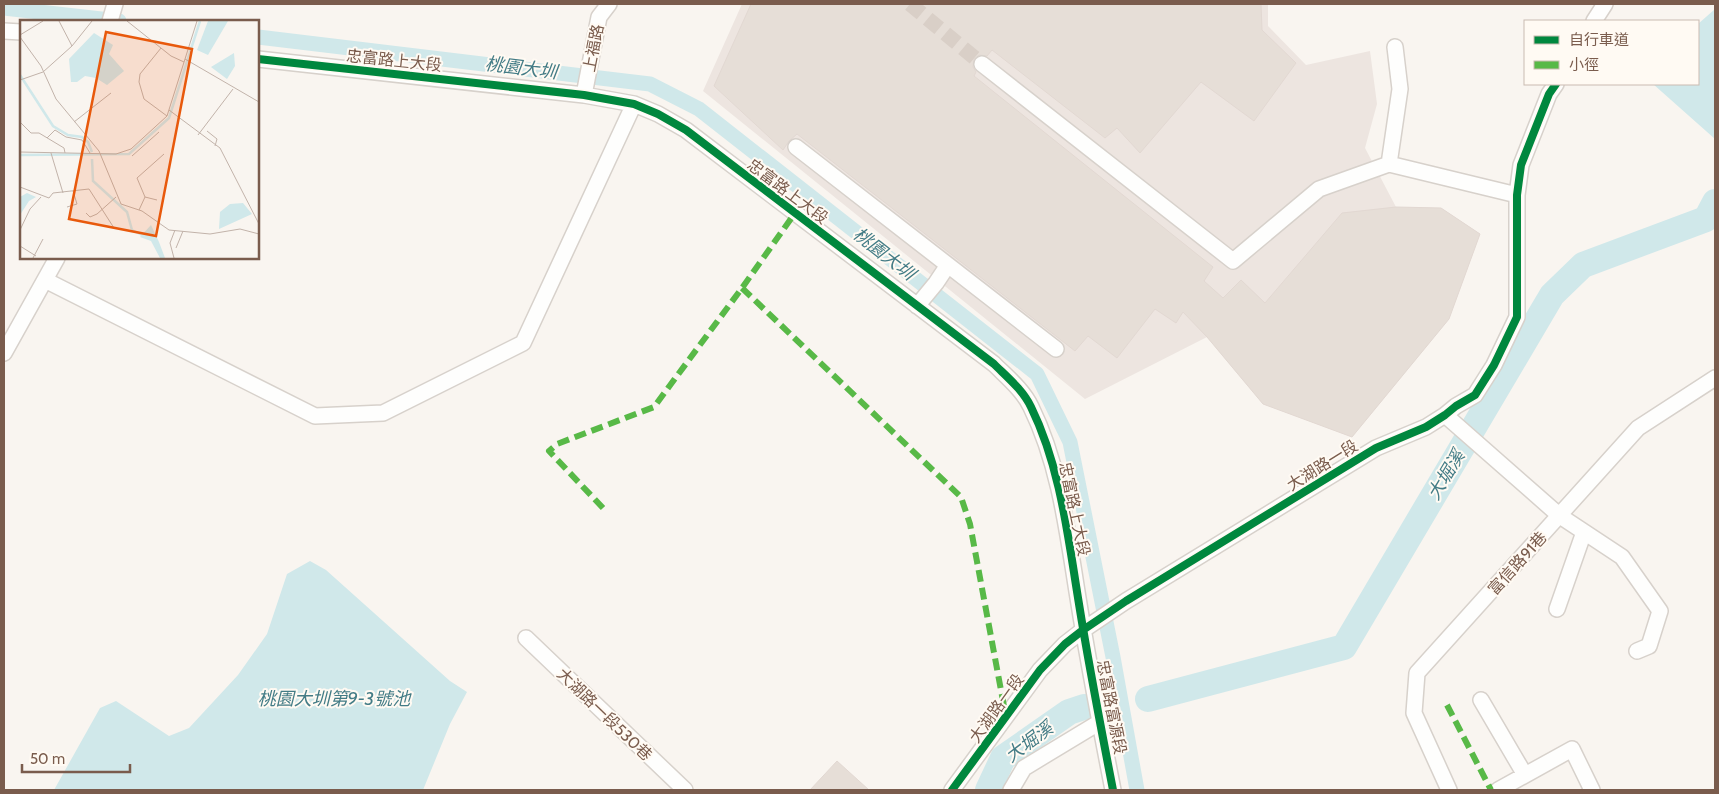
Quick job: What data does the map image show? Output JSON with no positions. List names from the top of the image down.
{
  "streets": {
    "street": [
      "上福路",
      "忠富路上大段",
      "大湖路一段",
      "富信路91巷",
      "忠富路富源段",
      "大湖路一段530巷"
    ]
  },
  "crossings": [
    ["上福路", "忠富路上大段"],
    ["忠富路上大段", "大湖路一段"],
    ["忠富路上大段", "忠富路富源段"],
    ["大湖路一段", "忠富路富源段"]
  ],
  "water": ["桃園大圳", "大堀溪", "桃園大圳第9-3號池"],
  "legend": ["自行車道", "小徑"],
  "scale_bar": "50 m"
}
